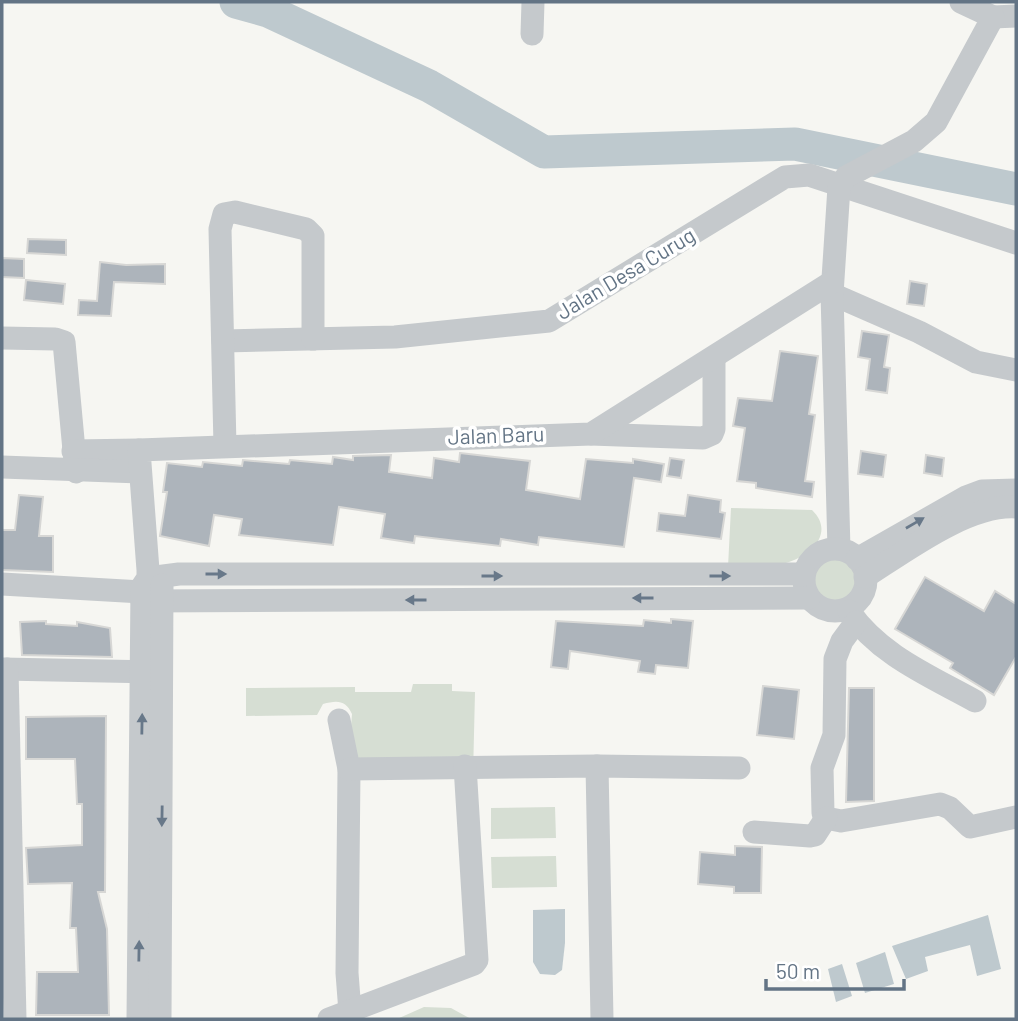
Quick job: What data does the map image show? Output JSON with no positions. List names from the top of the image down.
{
  "streets": {
    "street": ["Jalan Desa Curug", "Jalan Baru"]
  },
  "scale_bar": "50 m"
}
